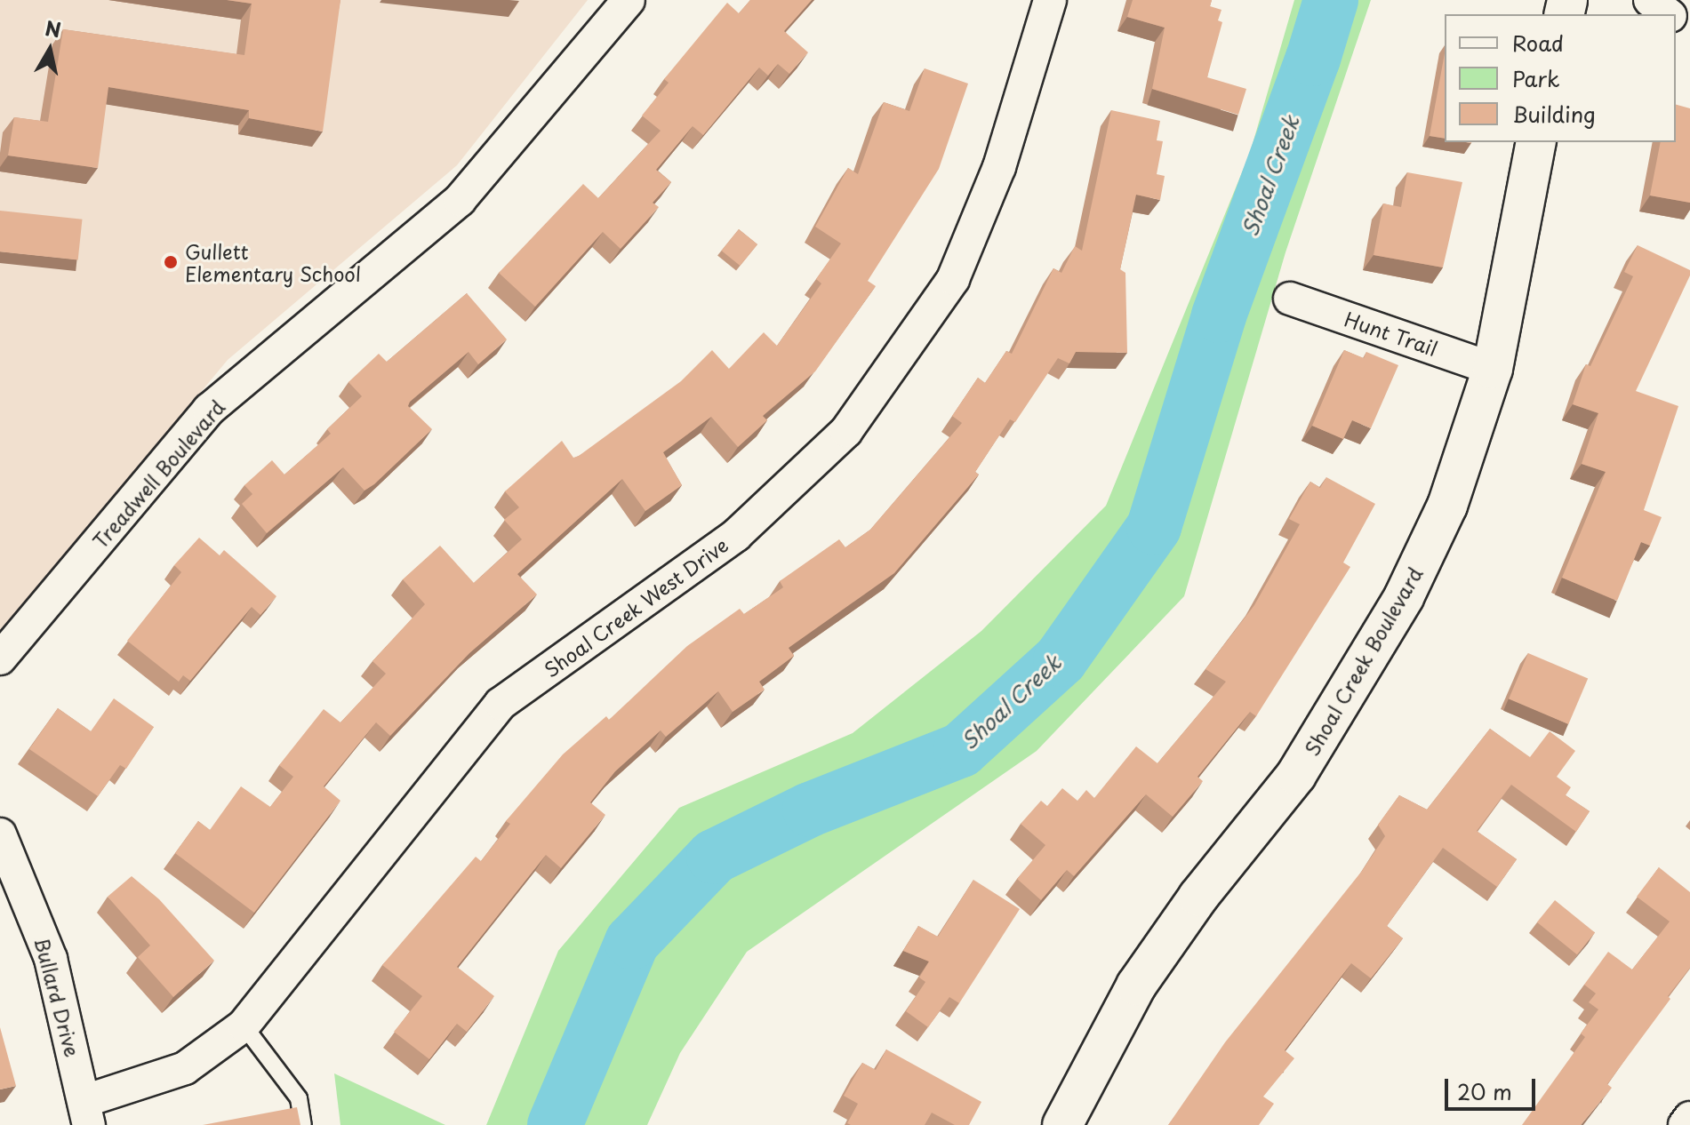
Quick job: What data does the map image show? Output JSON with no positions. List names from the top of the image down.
{
  "streets": {
    "street": [
      "Hunt Trail",
      "Treadwell Boulevard",
      "Shoal Creek West Drive",
      "Shoal Creek Boulevard",
      "Bullard Drive"
    ]
  },
  "crossings": [
    ["Hunt Trail", "Shoal Creek Boulevard"],
    ["Shoal Creek West Drive", "Bullard Drive"]
  ],
  "water": ["Shoal Creek"],
  "places": ["Gullett Elementary School"],
  "legend": ["Road", "Park", "Building"],
  "scale_bar": "20 m",
  "north": "top"
}
